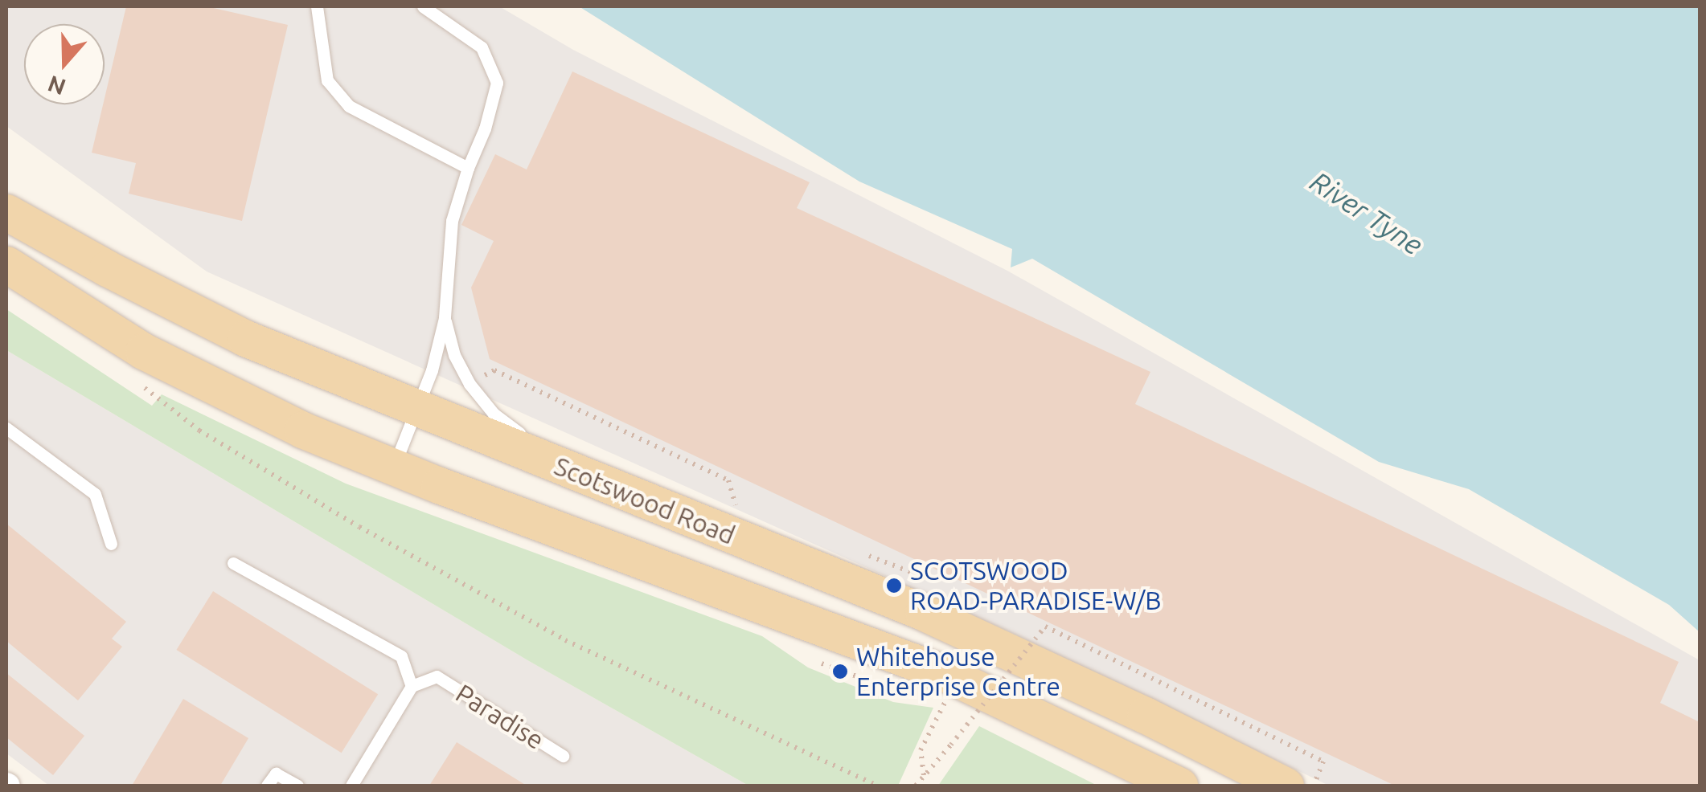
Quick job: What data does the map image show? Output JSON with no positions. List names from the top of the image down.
{
  "streets": {
    "main road": ["Scotswood Road"],
    "lane": ["Paradise"]
  },
  "water": ["River Tyne"],
  "places": ["SCOTSWOOD ROAD-PARADISE-W/B", "Whitehouse Enterprise Centre"],
  "north": "bottom"
}
